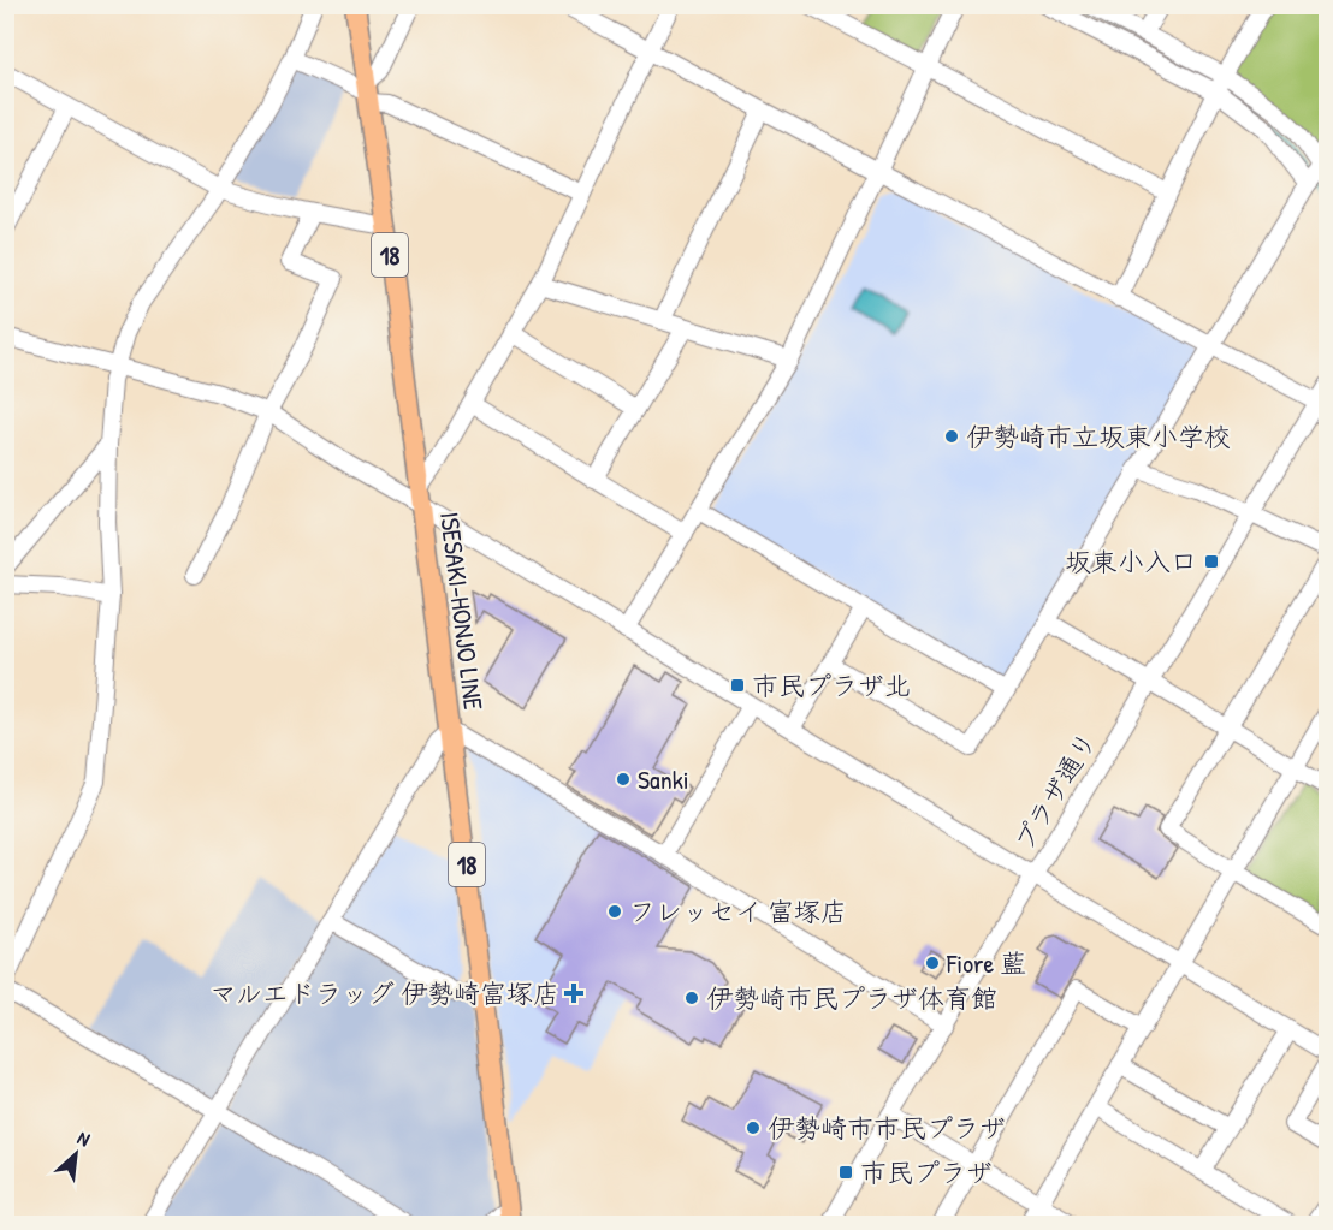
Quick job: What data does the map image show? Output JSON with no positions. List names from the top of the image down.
{
  "streets": {
    "main road": ["18", "ISESAKI-HONJO LINE"],
    "street": ["プラザ通り"]
  },
  "places": {
    "other": [
      "伊勢崎市立坂東小学校",
      "Sanki",
      "フレッセイ 富塚店",
      "Fiore 藍",
      "伊勢崎市民プラザ体育館",
      "伊勢崎市市民プラザ"
    ],
    "transit": ["坂東小入口", "市民プラザ北", "市民プラザ"],
    "health": ["マルエドラッグ 伊勢崎富塚店"]
  },
  "north": "top right"
}
